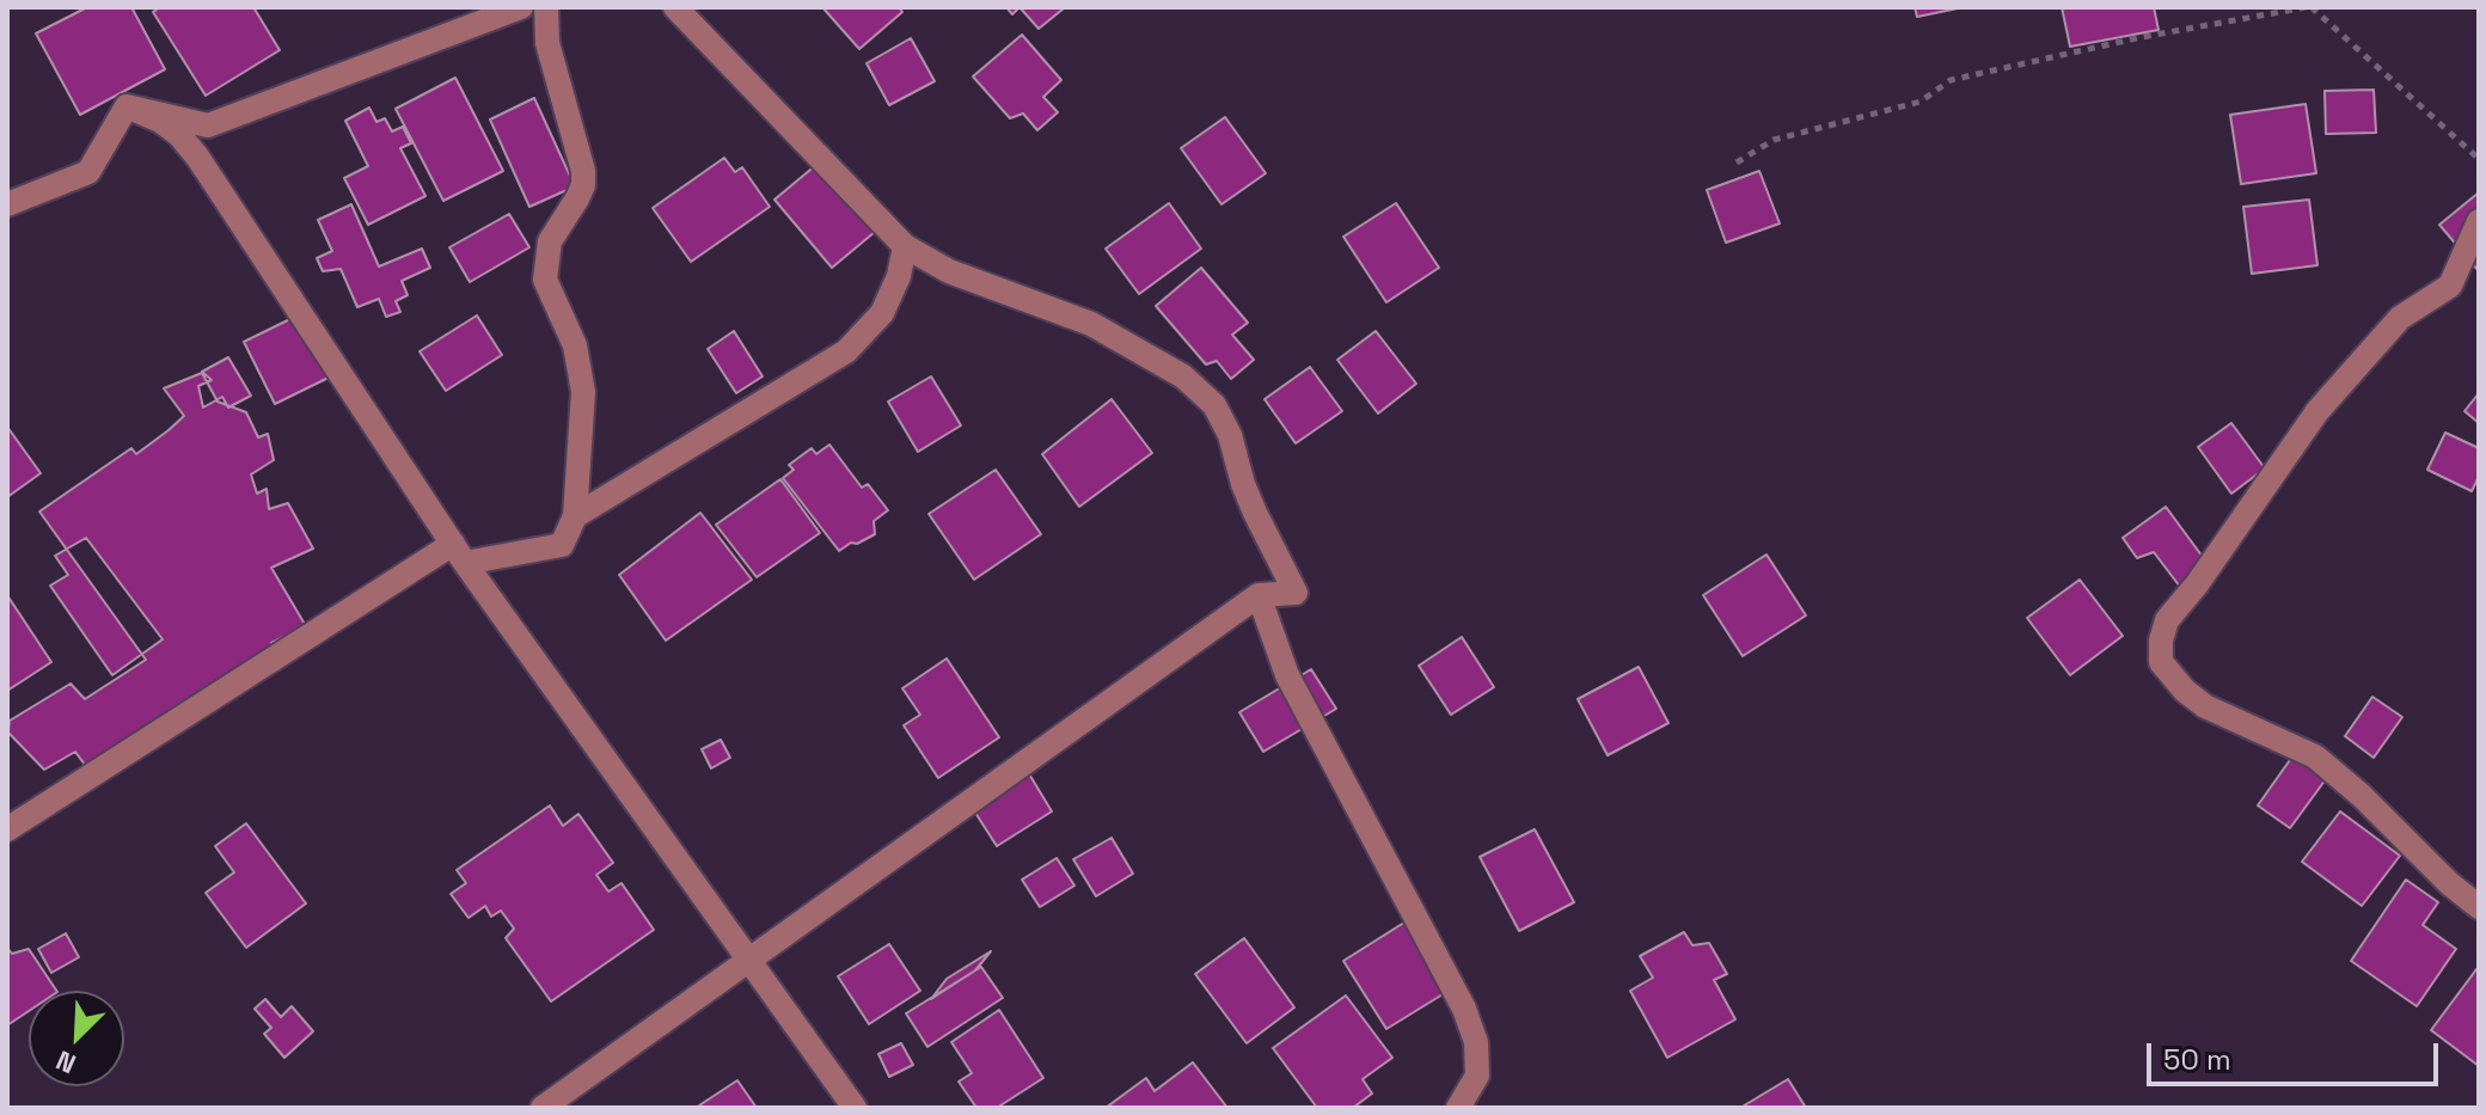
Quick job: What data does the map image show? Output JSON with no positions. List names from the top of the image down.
{
  "scale_bar": "50 m",
  "north": "bottom left"
}
